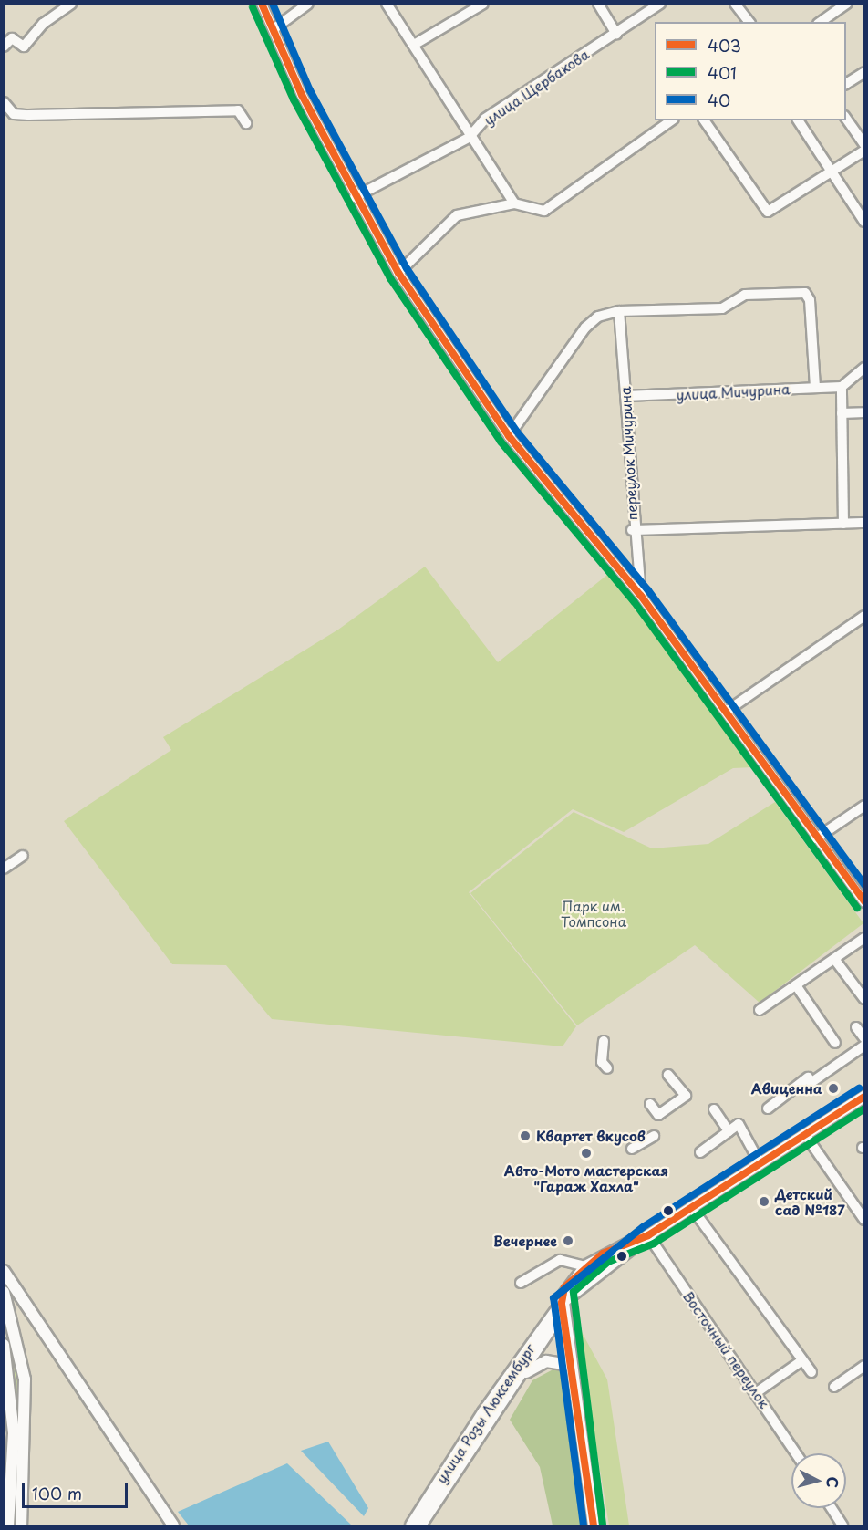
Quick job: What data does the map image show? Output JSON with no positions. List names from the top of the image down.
{
  "streets": {
    "main road": ["улица Розы Люксембург"],
    "street": [
      "улица Щербакова",
      "улица Мичурина",
      "переулок Мичурина",
      "Восточный переулок"
    ]
  },
  "crossings": [
    ["улица Мичурина", "переулок Мичурина"],
    ["Восточный переулок", "улица Розы Люксембург"]
  ],
  "parks": ["Парк им. Томпсона"],
  "places": [
    "Авиценна",
    "Квартет вкусов",
    "Авто-Мото мастерская \"Гараж Хахла\"",
    "Детский сад №187",
    "Вечернее"
  ],
  "lines": ["transit line 403", "transit line 40", "transit line 401"],
  "legend": ["403", "401", "40"],
  "scale_bar": "100 m",
  "north": "right"
}
